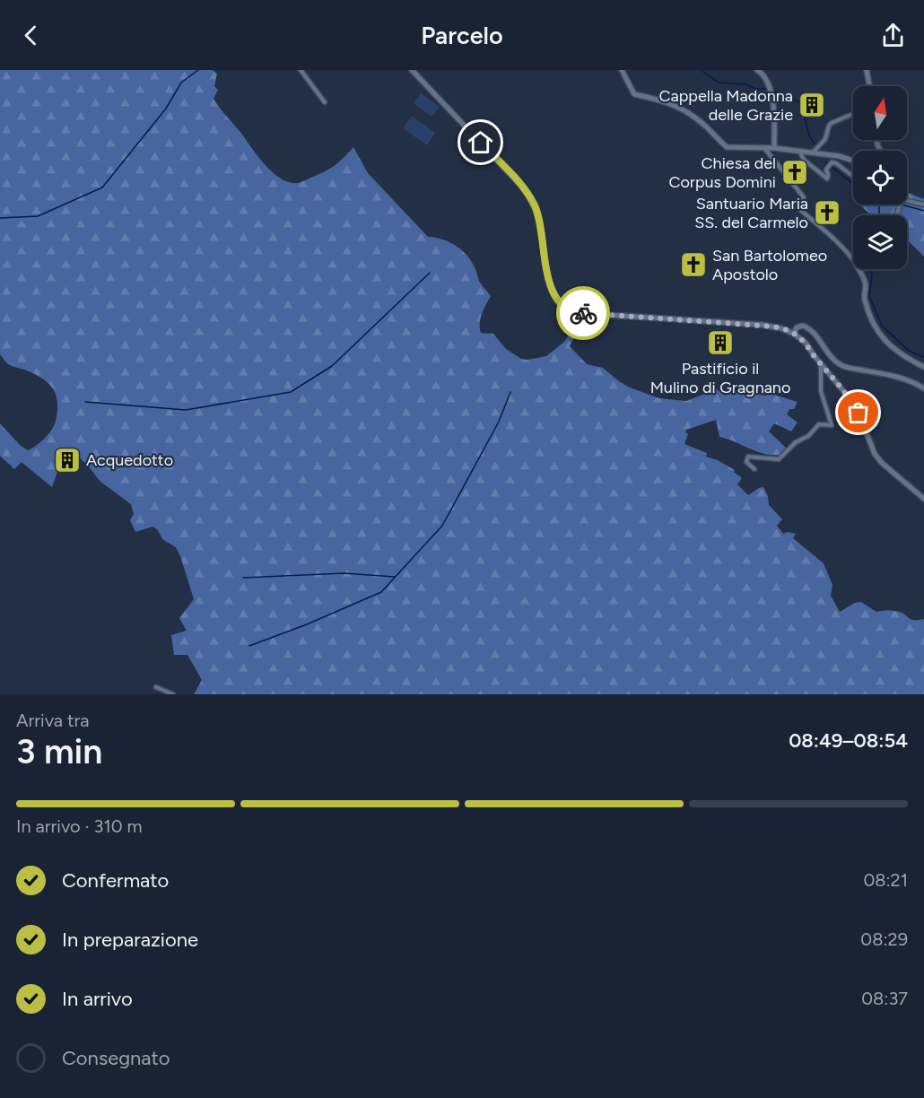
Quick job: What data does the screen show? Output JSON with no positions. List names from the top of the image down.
{
  "places": {
    "building": ["Cappella Madonna delle Grazie", "Pastificio il Mulino di Gragnano", "Acquedotto"],
    "church": ["Chiesa del Corpus Domini", "Santuario Maria SS. del Carmelo", "San Bartolomeo Apostolo"]
  },
  "north": "top",
  "page": {
    "header": "Parcelo",
    "heading": ["3 min", "Arriva tra", "08:49–08:54"],
    "bar": "In arrivo · 310 m",
    "list": [
      ["Confermato", "08:21"],
      ["In preparazione", "08:29"],
      ["In arrivo", "08:37"],
      "Consegnato"
    ]
  }
}
